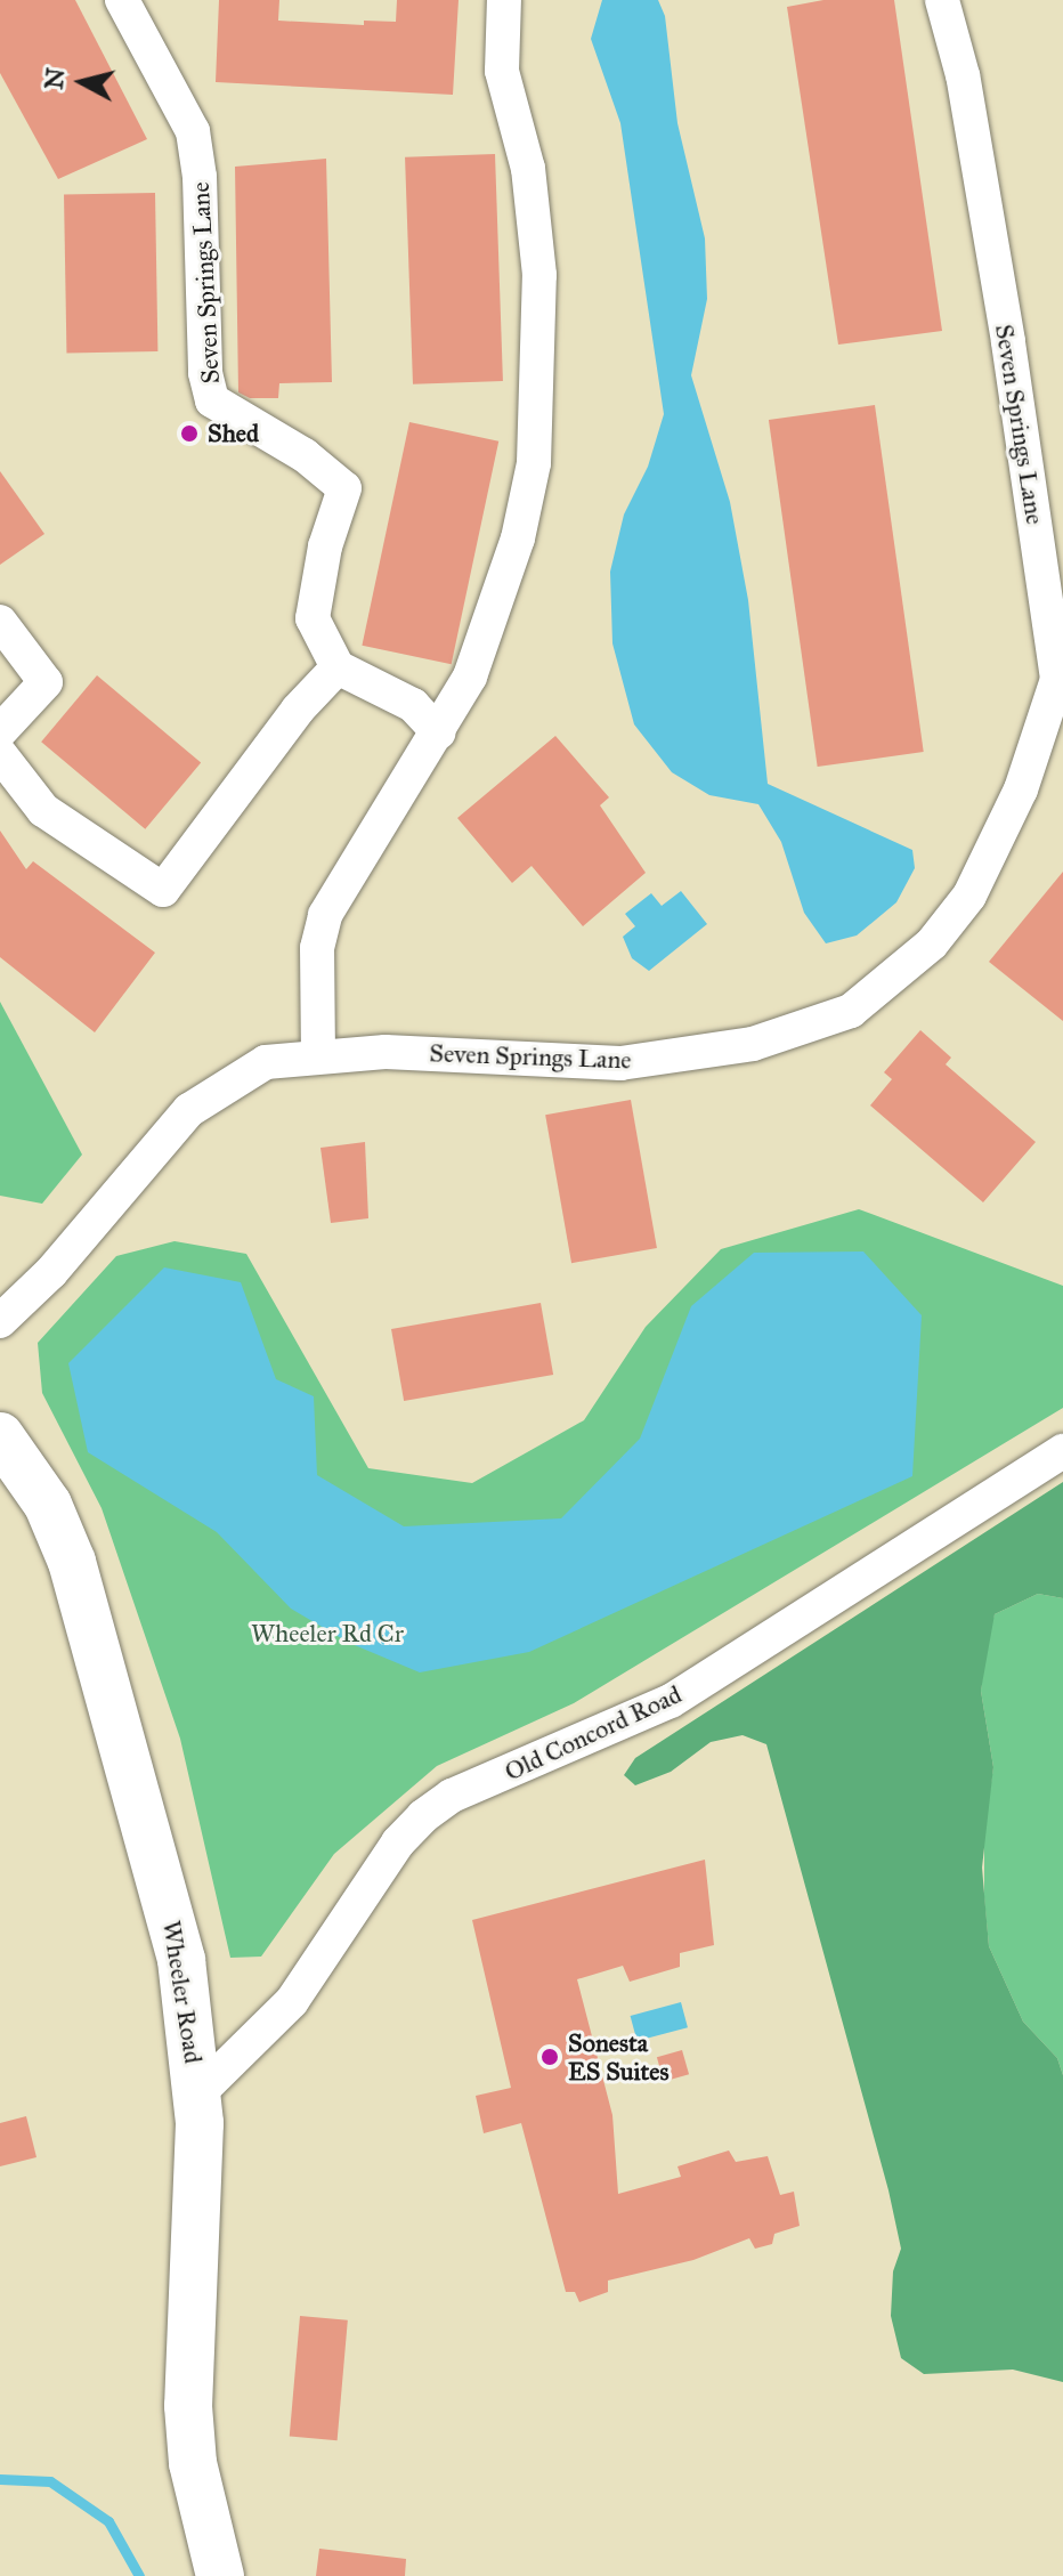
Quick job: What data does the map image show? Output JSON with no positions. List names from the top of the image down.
{
  "streets": {
    "main road": ["Wheeler Road"],
    "street": ["Seven Springs Lane", "Old Concord Road"]
  },
  "crossings": [
    ["Old Concord Road", "Wheeler Road"]
  ],
  "parks": ["Wheeler Rd Cr"],
  "places": ["Shed", "Sonesta ES Suites"],
  "north": "left"
}
